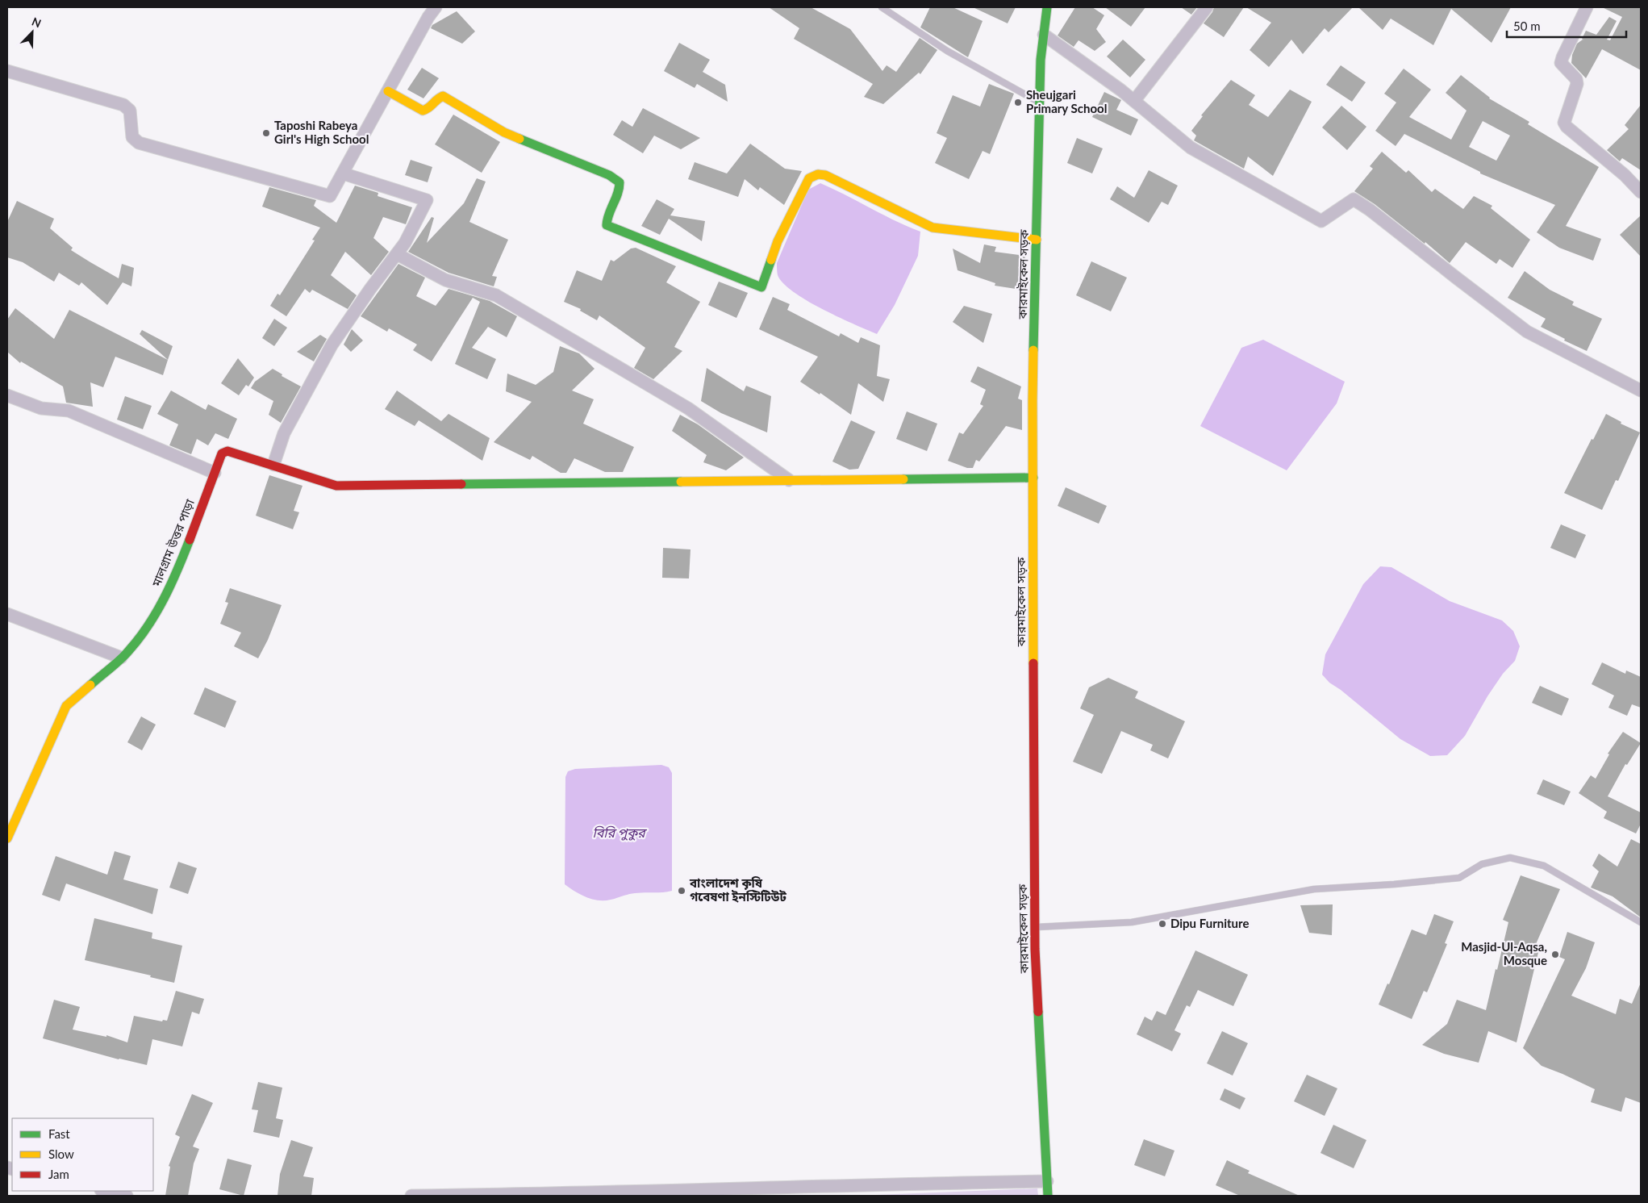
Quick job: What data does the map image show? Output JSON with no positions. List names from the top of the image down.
{
  "streets": {
    "street": ["কারমাইকেল সড়ক", "মালগ্রাম উত্তর পাড়া"]
  },
  "crossings": [
    ["কারমাইকেল সড়ক", "মালগ্রাম উত্তর পাড়া"]
  ],
  "water": ["বিরি পুকুর"],
  "places": [
    "Sheujgari Primary School",
    "Taposhi Rabeya Girl's High School",
    "বাংলাদেশ কৃষি গবেষণা ইনস্টিটিউট",
    "Dipu Furniture",
    "Masjid-Ul-Aqsa, Mosque"
  ],
  "legend": ["Fast", "Slow", "Jam"],
  "scale_bar": "50 m",
  "north": "top right"
}
